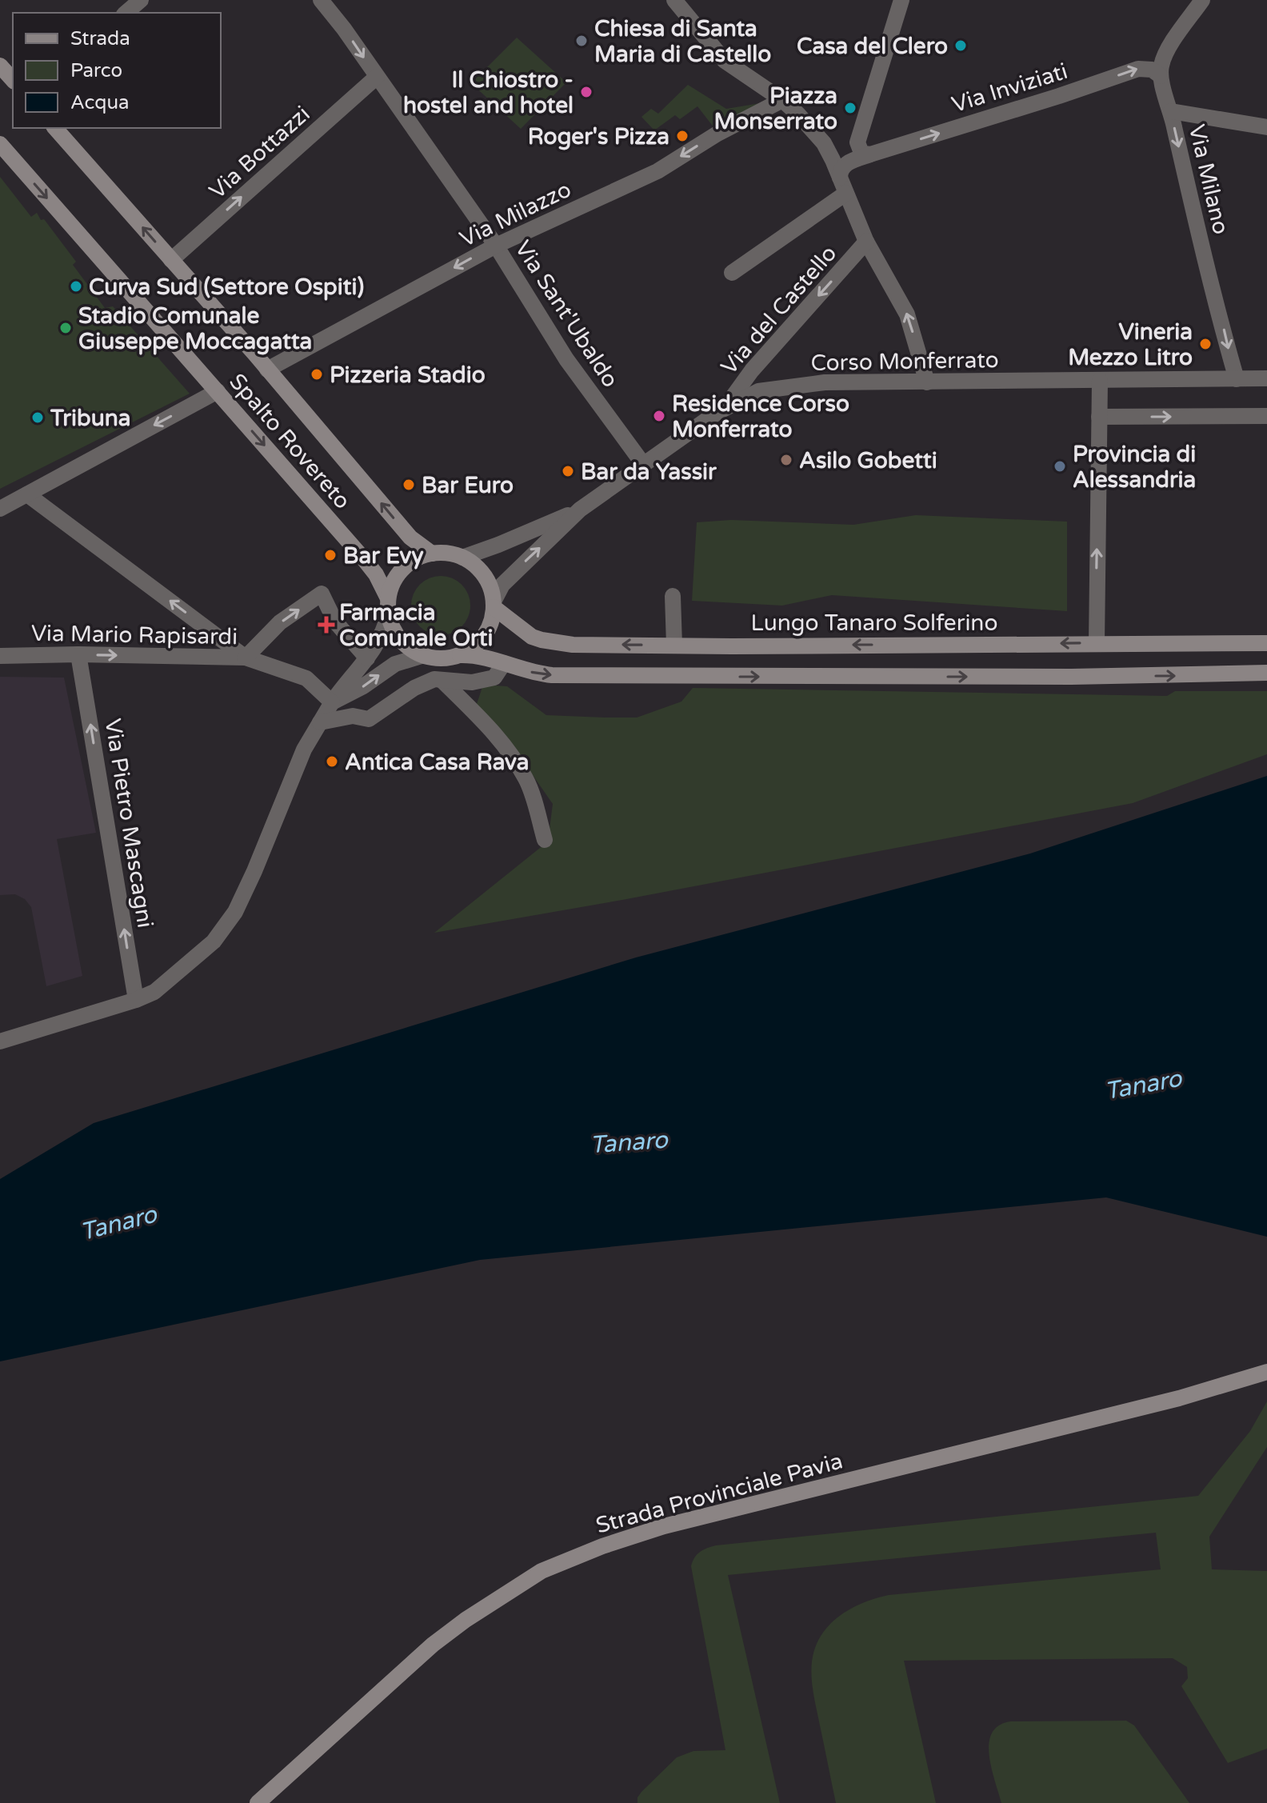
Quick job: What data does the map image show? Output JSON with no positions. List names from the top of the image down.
{
  "streets": {
    "main road": ["Spalto Rovereto", "Lungo Tanaro Solferino", "Strada Provinciale Pavia"],
    "street": [
      "Via Inviziati",
      "Via Bottazzi",
      "Via Milano",
      "Via Milazzo",
      "Via del Castello",
      "Via Sant'Ubaldo",
      "Corso Monferrato",
      "Via Mario Rapisardi",
      "Via Pietro Mascagni"
    ]
  },
  "crossings": [
    ["Via Inviziati", "Via Milano"],
    ["Via Bottazzi", "Via Sant'Ubaldo"],
    ["Via Bottazzi", "Spalto Rovereto"],
    ["Via Milano", "Corso Monferrato"],
    ["Via Milazzo", "Via Sant'Ubaldo"],
    ["Via Milazzo", "Spalto Rovereto"],
    ["Via del Castello", "Corso Monferrato"],
    ["Via Sant'Ubaldo", "Corso Monferrato"],
    ["Corso Monferrato", "Spalto Rovereto"],
    ["Corso Monferrato", "Lungo Tanaro Solferino"],
    ["Spalto Rovereto", "Lungo Tanaro Solferino"],
    ["Via Mario Rapisardi", "Via Pietro Mascagni"]
  ],
  "one_way": [
    "Via Inviziati",
    "Via Bottazzi",
    "Via Milano",
    "Via Milazzo",
    "Via Mario Rapisardi",
    "Via Pietro Mascagni"
  ],
  "water": ["Tanaro"],
  "places": {
    "other": [
      "Chiesa di Santa Maria di Castello",
      "Casa del Clero",
      "Il Chiostro - hostel and hotel",
      "Piazza Monserrato",
      "Roger's Pizza",
      "Curva Sud (Settore Ospiti)",
      "Stadio Comunale Giuseppe Moccagatta",
      "Vineria Mezzo Litro",
      "Pizzeria Stadio",
      "Residence Corso Monferrato",
      "Tribuna",
      "Asilo Gobetti",
      "Provincia di Alessandria",
      "Bar da Yassir",
      "Bar Euro",
      "Bar Evy",
      "Antica Casa Rava"
    ],
    "health": ["Farmacia Comunale Orti"]
  },
  "legend": ["Strada", "Parco", "Acqua"]
}
